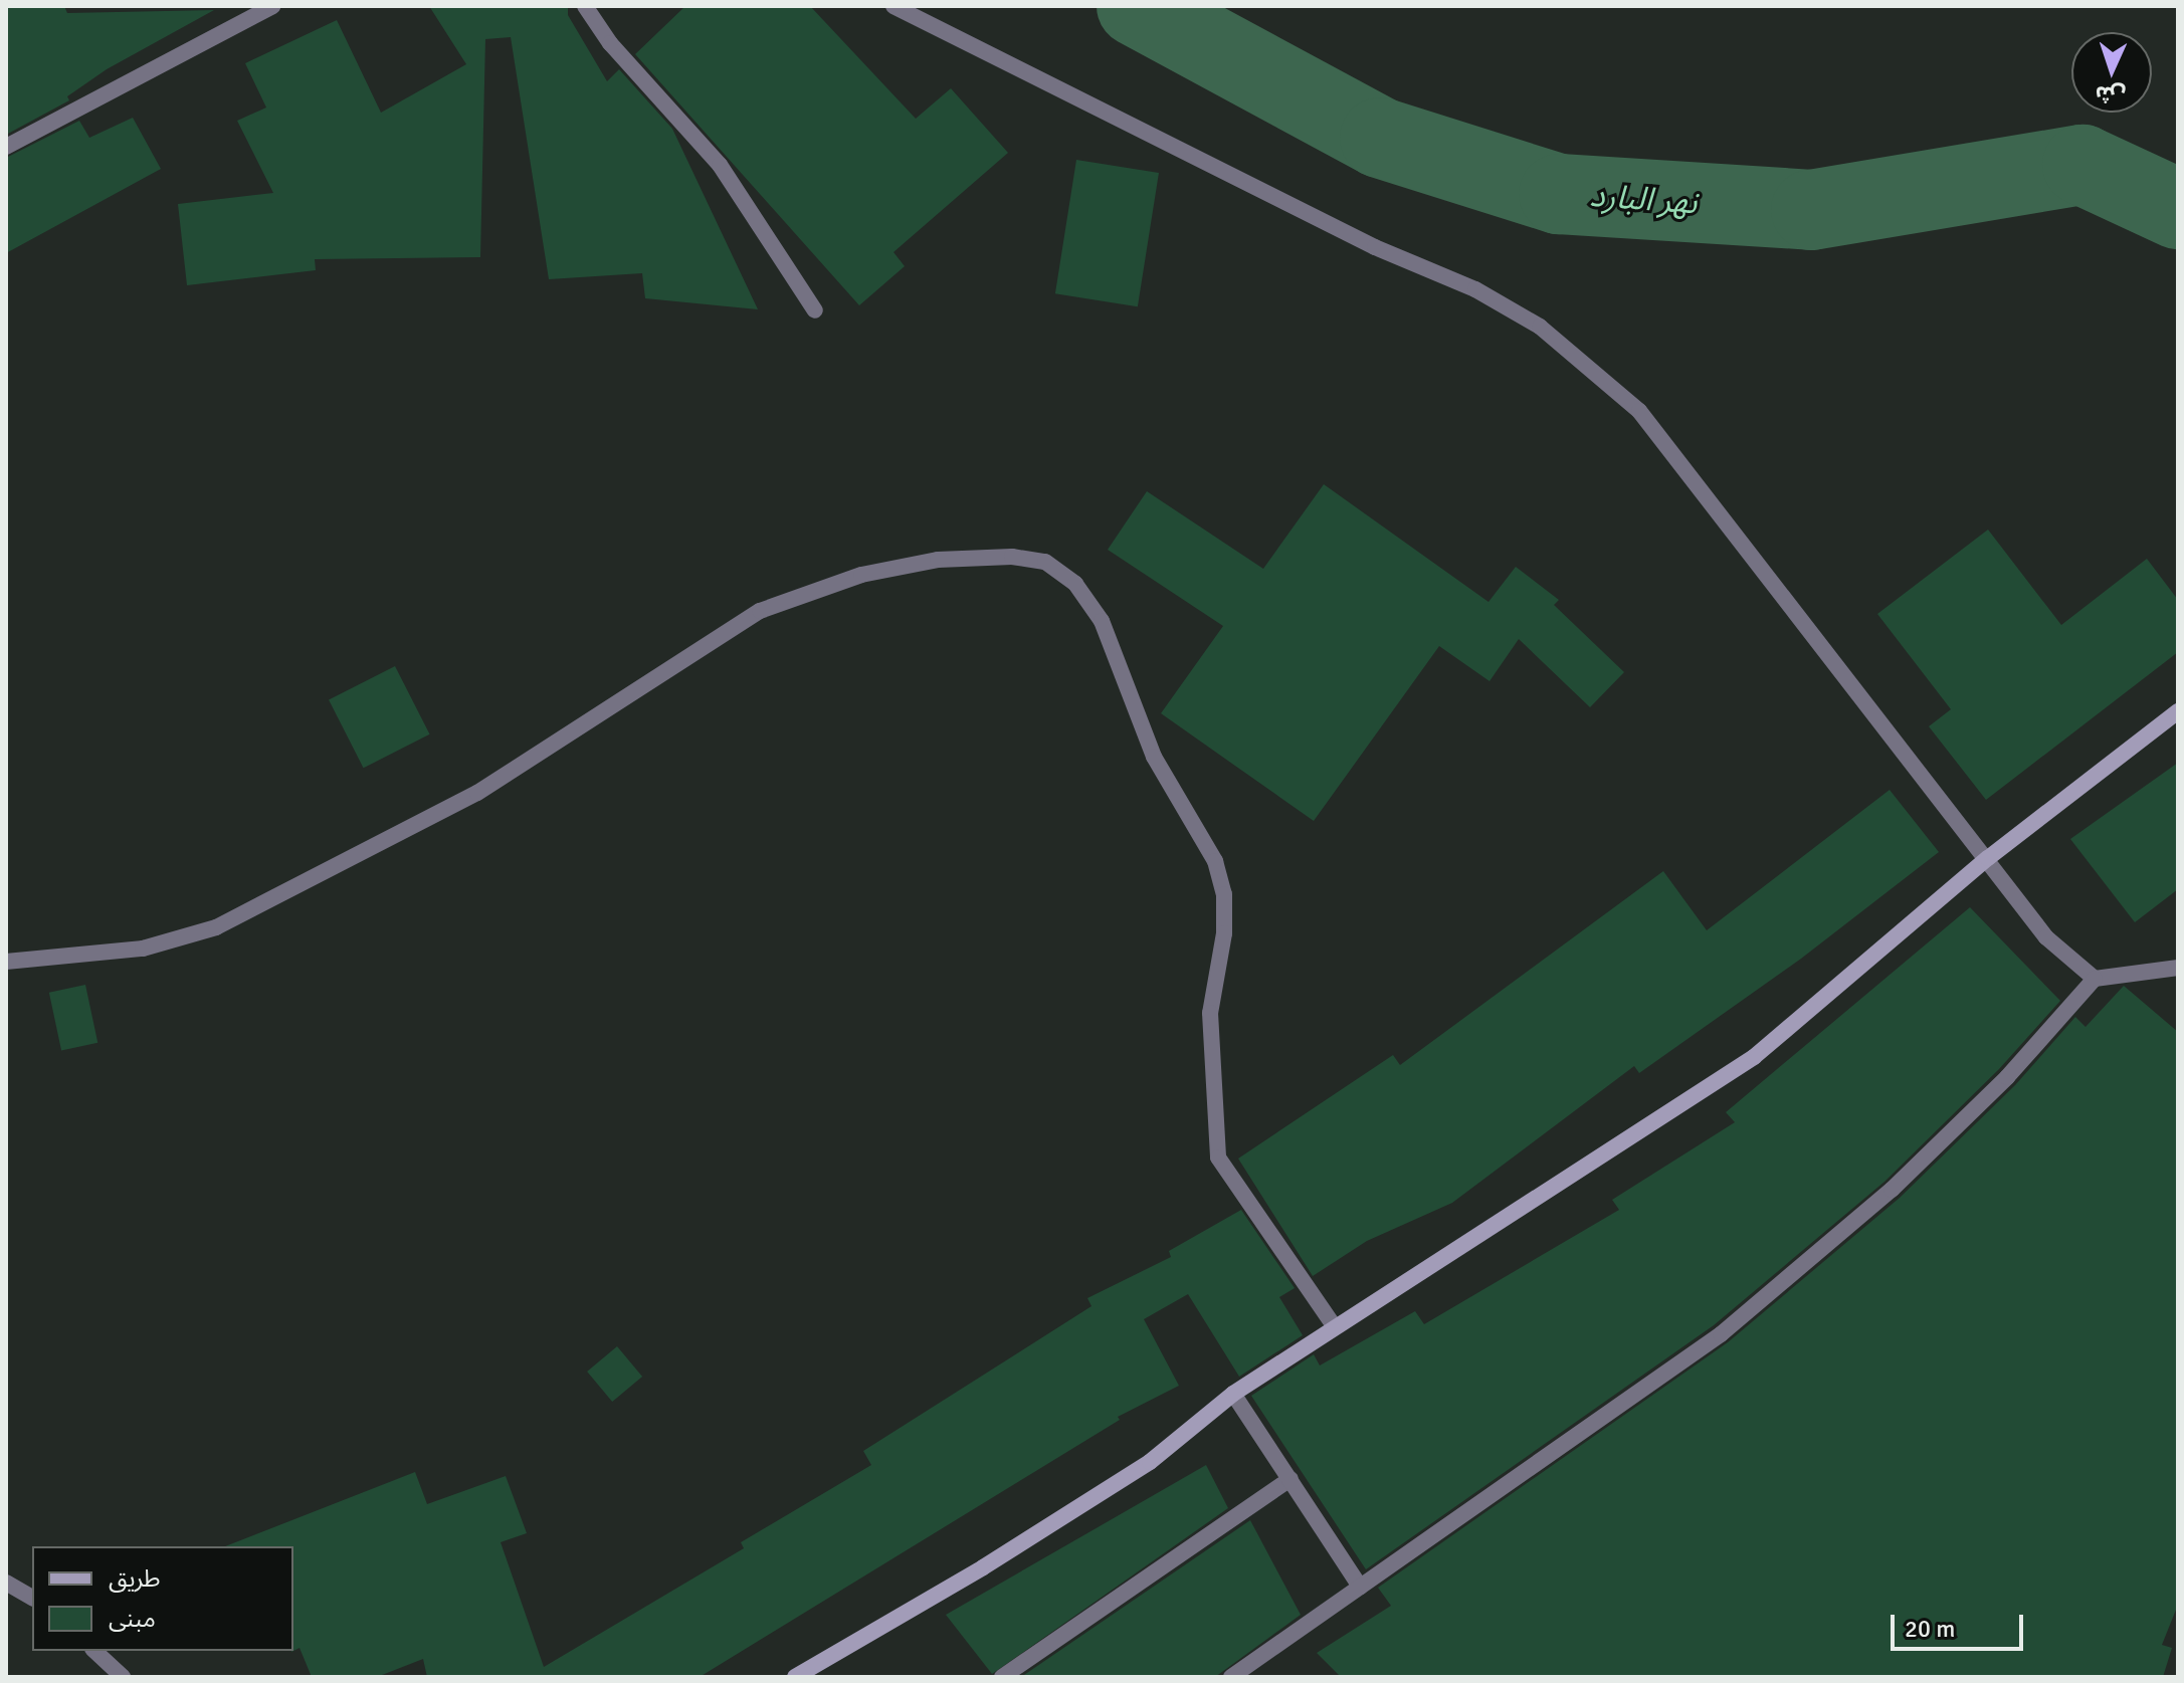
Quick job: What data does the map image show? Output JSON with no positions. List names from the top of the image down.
{
  "water": ["نهر البارد"],
  "legend": ["طريق", "مبنى"],
  "scale_bar": "20 m",
  "north": "bottom"
}
